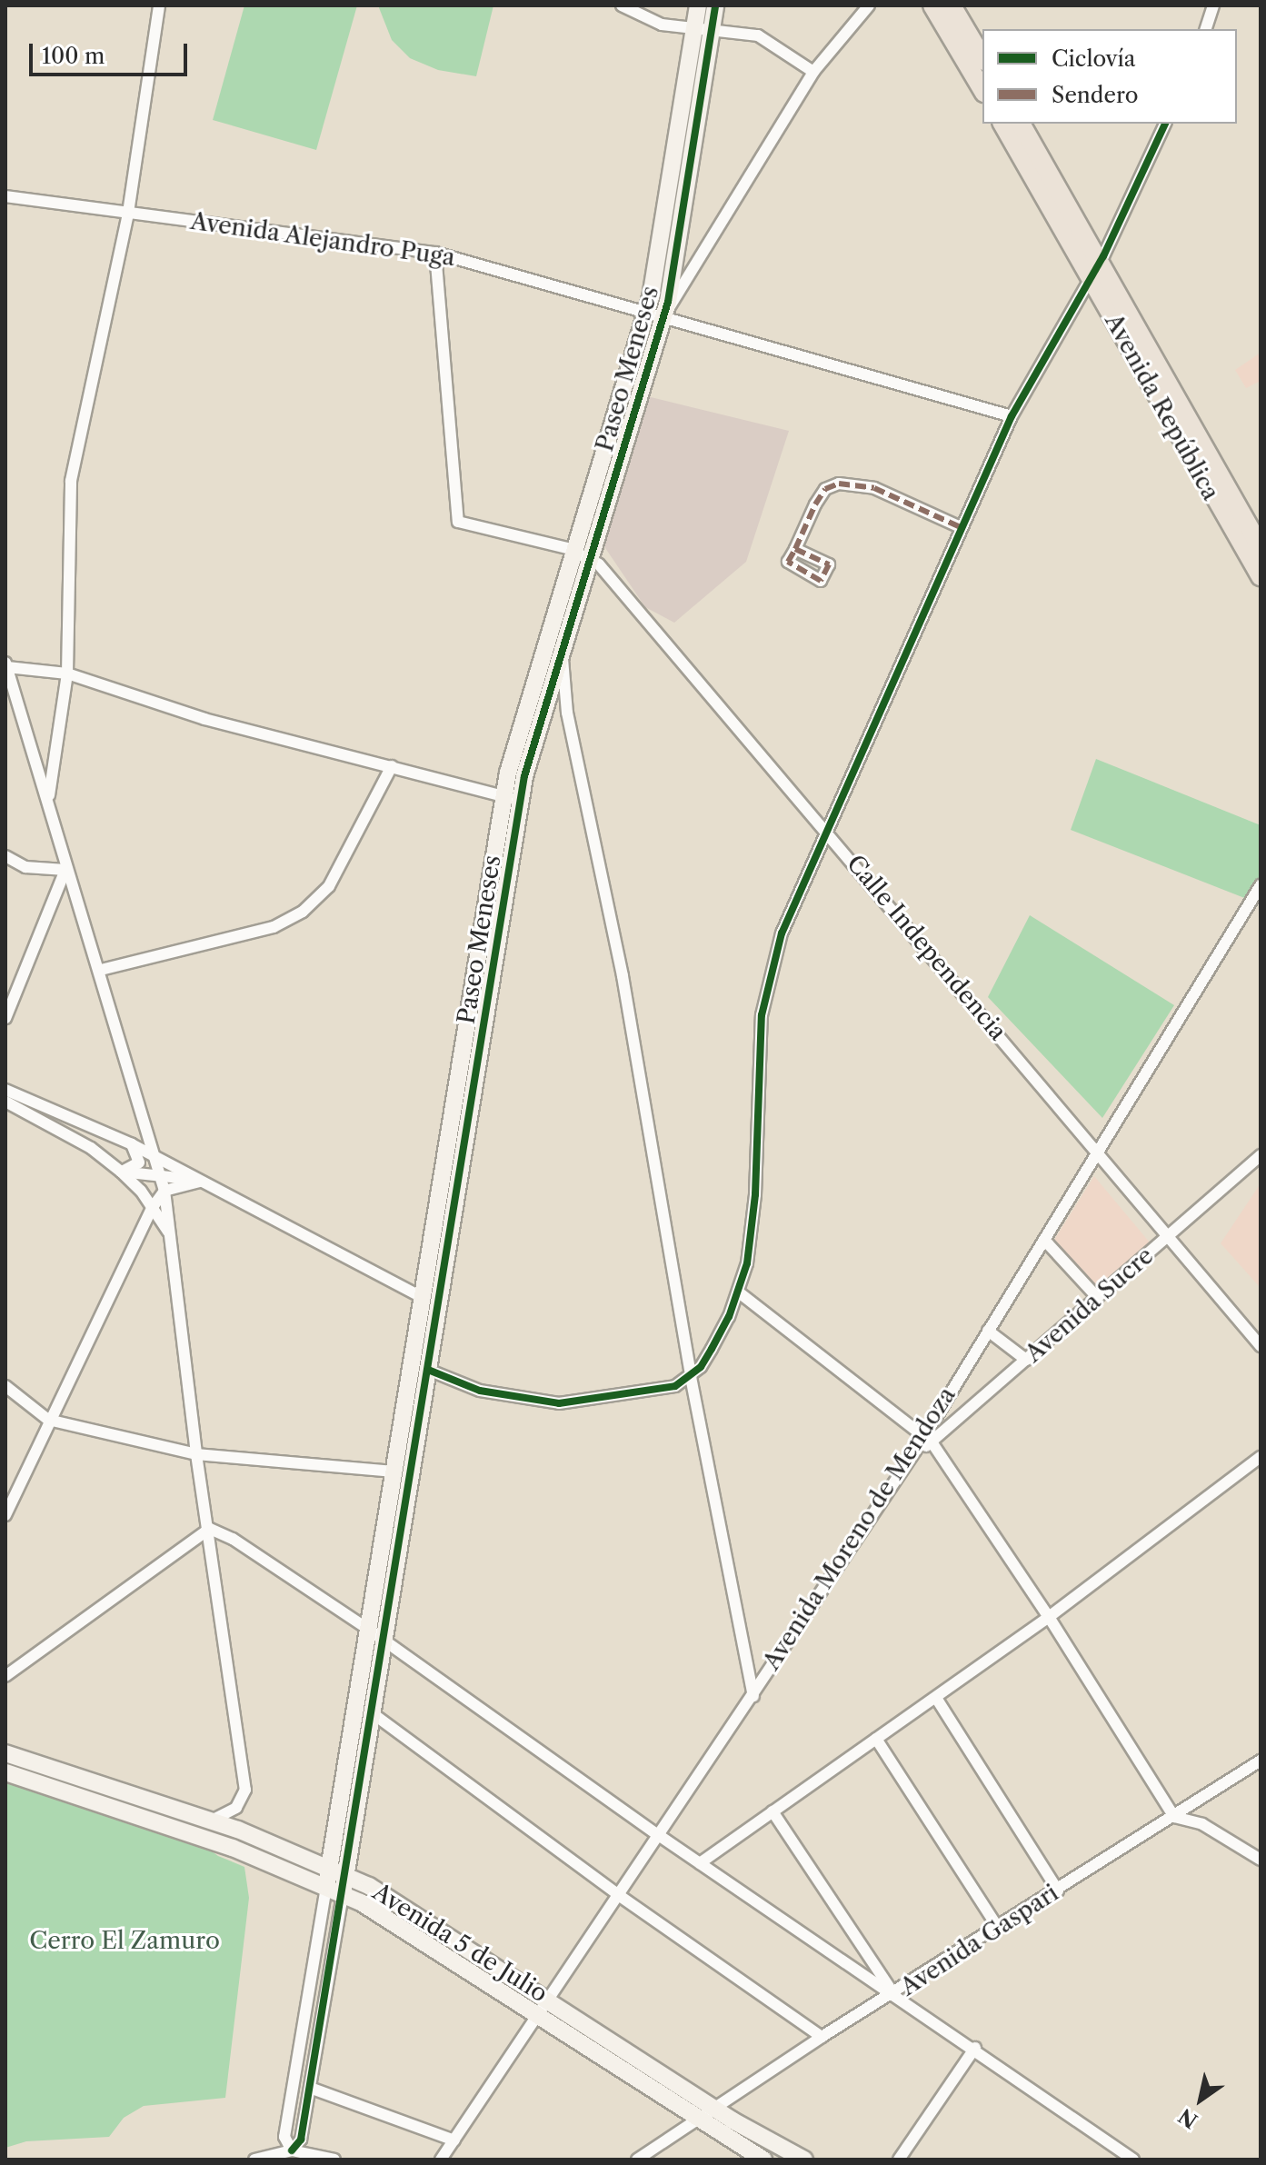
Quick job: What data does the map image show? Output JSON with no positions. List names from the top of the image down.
{
  "streets": {
    "main road": ["Avenida República"],
    "street": [
      "Avenida Alejandro Puga",
      "Paseo Meneses",
      "Calle Independencia",
      "Avenida Sucre",
      "Avenida Moreno de Mendoza",
      "Avenida Gaspari",
      "Avenida 5 de Julio"
    ]
  },
  "crossings": [
    ["Avenida Alejandro Puga", "Paseo Meneses"],
    ["Paseo Meneses", "Calle Independencia"],
    ["Paseo Meneses", "Avenida 5 de Julio"],
    ["Calle Independencia", "Avenida Sucre"],
    ["Calle Independencia", "Avenida Moreno de Mendoza"],
    ["Avenida Sucre", "Avenida Moreno de Mendoza"],
    ["Avenida Moreno de Mendoza", "Avenida 5 de Julio"],
    ["Avenida Gaspari", "Avenida 5 de Julio"]
  ],
  "parks": ["Cerro El Zamuro"],
  "legend": ["Ciclovía", "Sendero"],
  "scale_bar": "100 m",
  "north": "bottom left"
}
